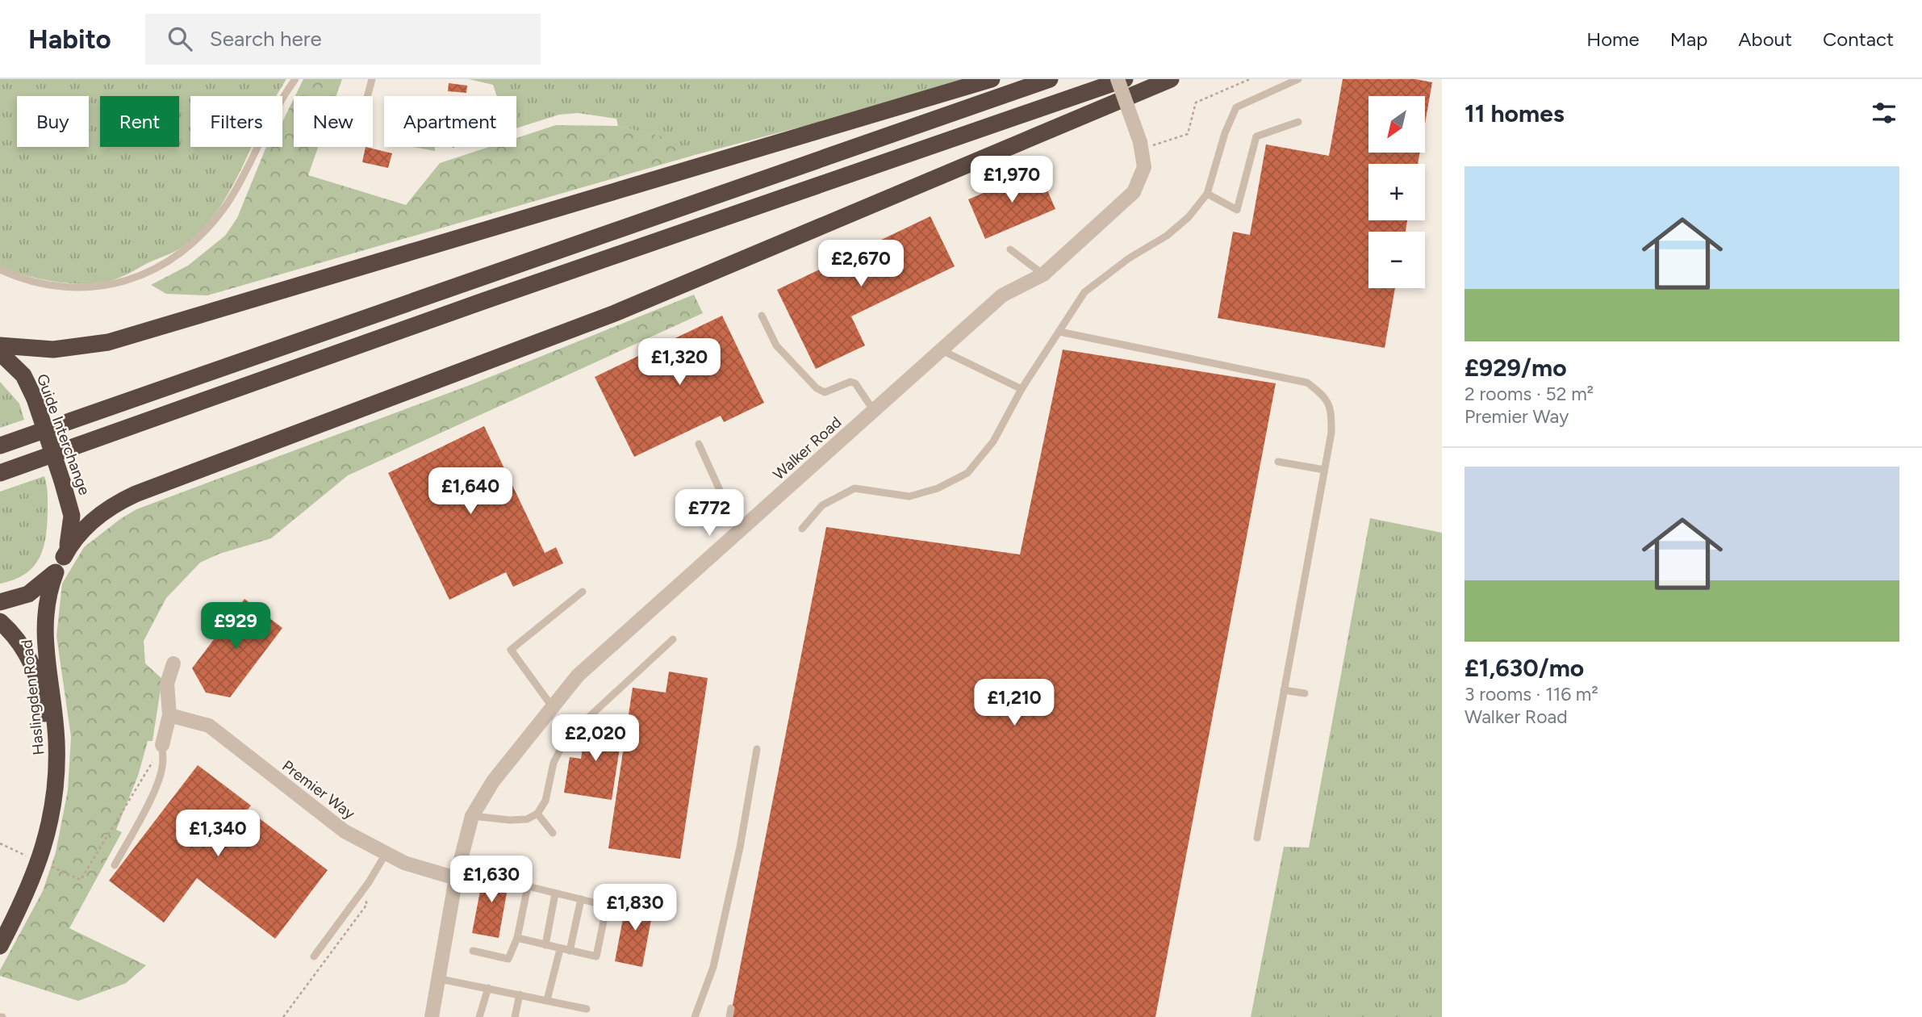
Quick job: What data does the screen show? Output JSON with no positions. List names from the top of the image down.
{
  "streets": {
    "highway": ["Guide Interchange", "Haslingden Road"],
    "street": ["Walker Road", "Premier Way"]
  },
  "crossings": [
    ["Guide Interchange", "Haslingden Road"],
    ["Walker Road", "Premier Way"]
  ],
  "north": "bottom left",
  "page": {
    "header": "Habito",
    "search": "Search here",
    "nav": [
      "Home",
      "Map",
      "About",
      "Contact"
    ],
    "heading": "11 homes",
    "map_buttons": ["+", "−"],
    "chip": [
      "Buy",
      "Rent",
      "Filters",
      "New",
      "Apartment"
    ],
    "list": [
      {
        "name": "£929/mo",
        "note": "2 rooms · 52 m² · Premier Way"
      },
      {
        "name": "£1,630/mo",
        "note": "3 rooms · 116 m² · Walker Road"
      }
    ],
    "price": [
      "£1,970",
      "£2,670",
      "£1,320",
      "£1,640",
      "£772",
      "£929",
      "£1,210",
      "£2,020",
      "£1,340",
      "£1,630",
      "£1,830"
    ]
  }
}
